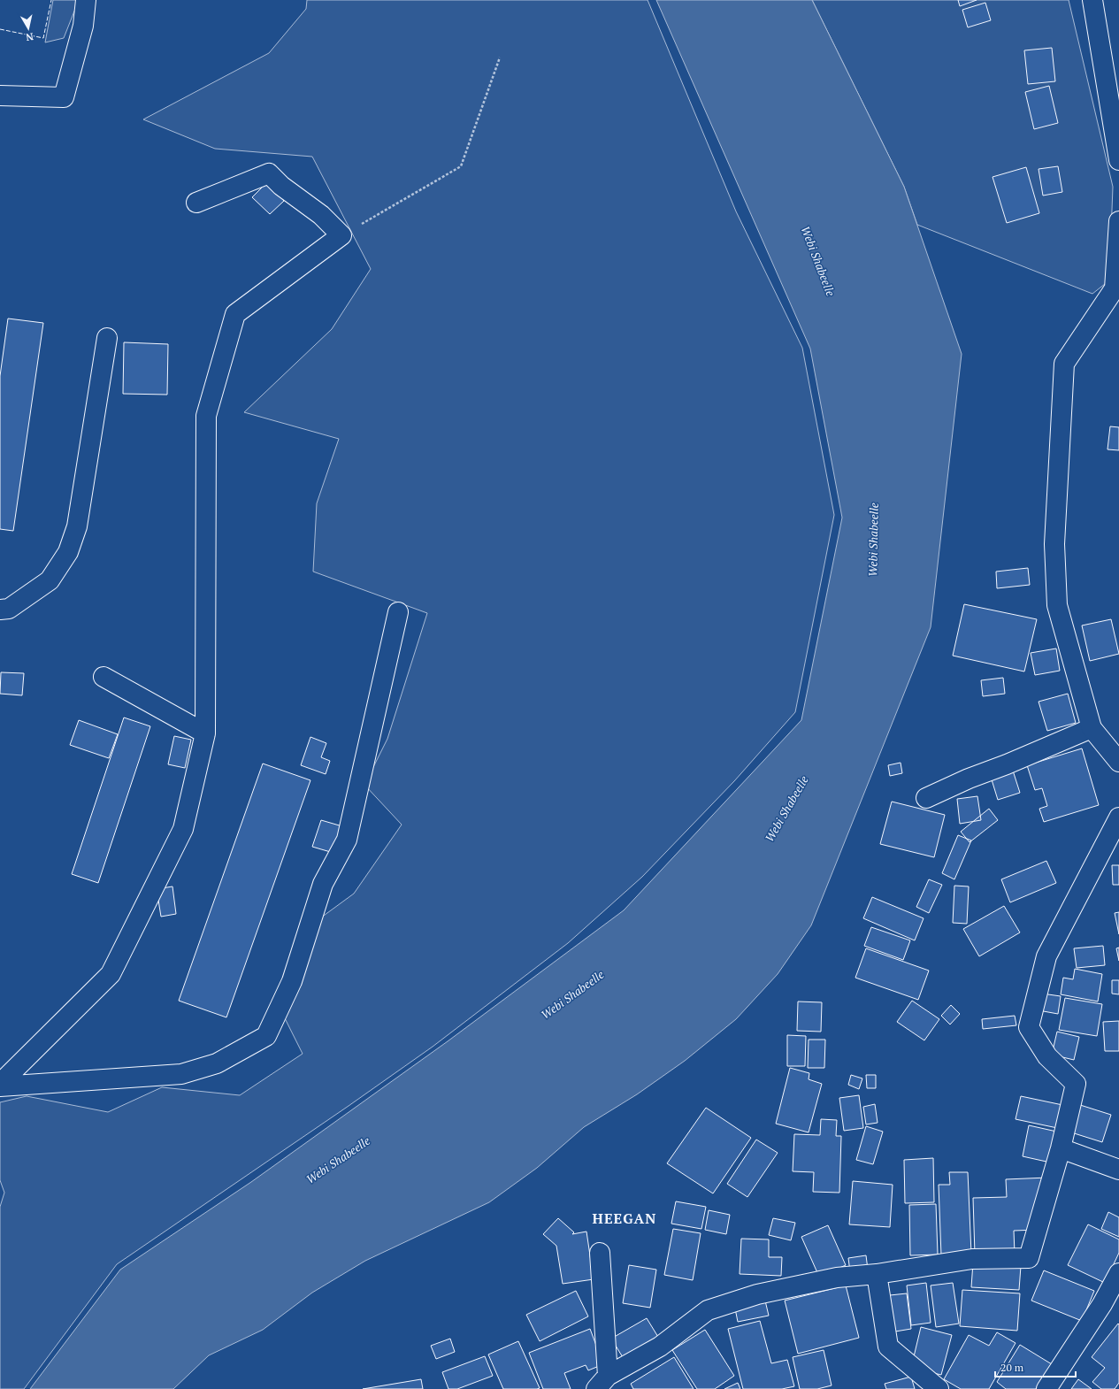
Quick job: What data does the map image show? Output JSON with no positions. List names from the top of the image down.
{
  "districts": ["HEEGAN"],
  "water": ["Webi Shabeelle"],
  "scale_bar": "20 m",
  "north": "bottom"
}
